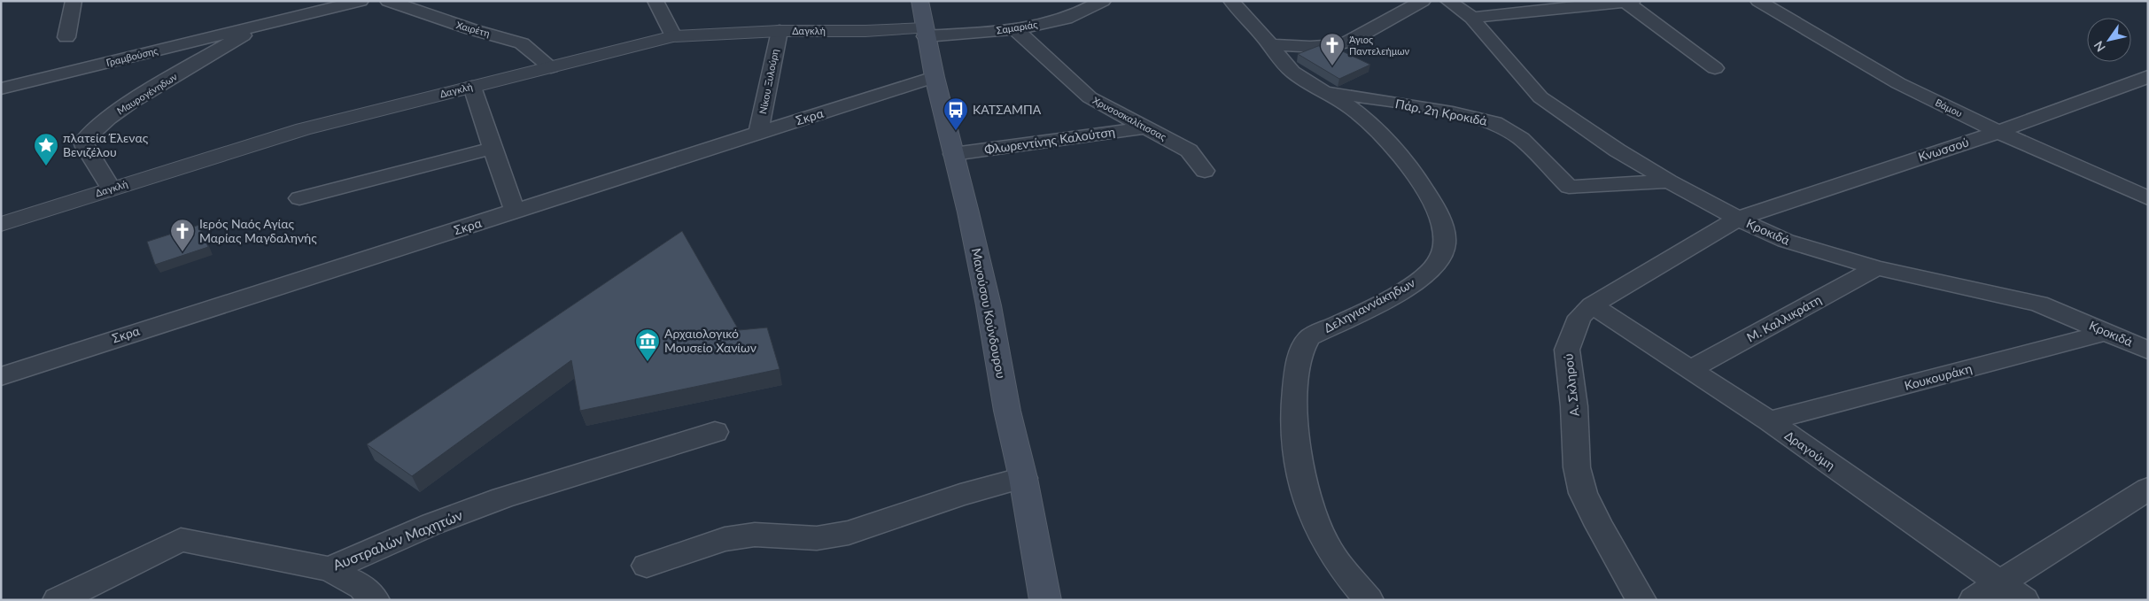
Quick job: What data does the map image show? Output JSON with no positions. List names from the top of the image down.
{
  "streets": {
    "main road": ["Μανούσου Κούνδουρου"],
    "street": [
      "Σαμαριάς",
      "Χαιρέτη",
      "Δαγκλή",
      "Γραμβούσης",
      "Νίκου Ξυλούρη",
      "Μαυρογένηδων",
      "Βάμου",
      "Πάρ. 2η Κροκιδά",
      "Σκρα",
      "Χρυσοσκαλίτισσας",
      "Φλωρεντίνης Καλούτση",
      "Κνωσσού",
      "Κροκιδά",
      "Δεληγιαννάκηδων",
      "Μ. Καλλικράτη",
      "Κουκουράκη",
      "Α. Σκληρού",
      "Δραγούμη",
      "Αυστραλών Μαχητών"
    ]
  },
  "crossings": [
    ["Σαμαριάς", "Δαγκλή"],
    ["Σαμαριάς", "Χρυσοσκαλίτισσας"],
    ["Σαμαριάς", "Μανούσου Κούνδουρου"],
    ["Χαιρέτη", "Δαγκλή"],
    ["Δαγκλή", "Νίκου Ξυλούρη"],
    ["Δαγκλή", "Μαυρογένηδων"],
    ["Δαγκλή", "Μανούσου Κούνδουρου"],
    ["Γραμβούσης", "Μαυρογένηδων"],
    ["Νίκου Ξυλούρη", "Σκρα"],
    ["Βάμου", "Κνωσσού"],
    ["Πάρ. 2η Κροκιδά", "Κροκιδά"],
    ["Πάρ. 2η Κροκιδά", "Δεληγιαννάκηδων"],
    ["Σκρα", "Μανούσου Κούνδουρου"],
    ["Χρυσοσκαλίτισσας", "Φλωρεντίνης Καλούτση"],
    ["Φλωρεντίνης Καλούτση", "Μανούσου Κούνδουρου"],
    ["Κνωσσού", "Κροκιδά"],
    ["Κνωσσού", "Α. Σκληρού"],
    ["Κροκιδά", "Μ. Καλλικράτη"],
    ["Κροκιδά", "Κουκουράκη"],
    ["Κροκιδά", "Α. Σκληρού"],
    ["Μ. Καλλικράτη", "Δραγούμη"],
    ["Κουκουράκη", "Δραγούμη"],
    ["Α. Σκληρού", "Δραγούμη"]
  ],
  "places": {
    "church": ["Άγιος Παντελεήμων", "Ιερός Ναός Αγίας Μαρίας Μαγδαληνής"],
    "bus stop": ["ΚΑΤΣΑΜΠΑ"],
    "place": ["πλατεία Έλενας Βενιζέλου"],
    "museum": ["Αρχαιολογικό Μουσείο Χανίων"]
  },
  "north": "bottom left"
}
